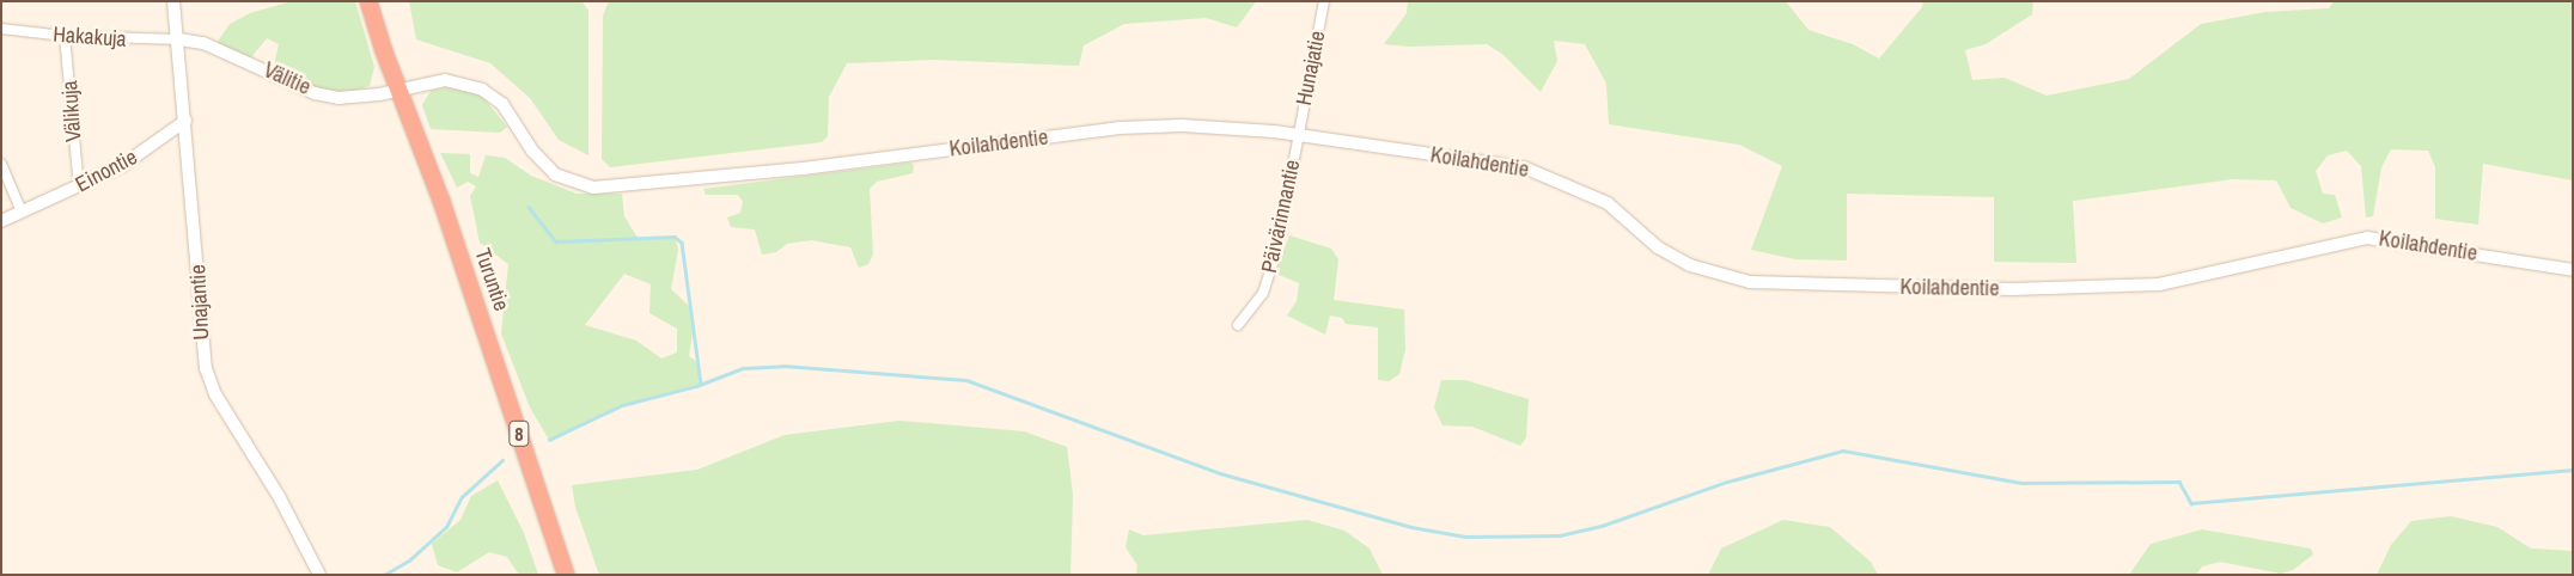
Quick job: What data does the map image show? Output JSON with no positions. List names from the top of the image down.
{
  "streets": {
    "highway": ["Turuntie", "8"],
    "street": [
      "Hakakuja",
      "Hunajatie",
      "Välitie",
      "Välikuja",
      "Koilahdentie",
      "Einontie",
      "Päivärinnantie",
      "Unajantie"
    ]
  },
  "crossings": [
    ["Hakakuja", "Välitie"],
    ["Hakakuja", "Välikuja"],
    ["Hakakuja", "Unajantie"],
    ["Hunajatie", "Koilahdentie"],
    ["Hunajatie", "Päivärinnantie"],
    ["Välitie", "Koilahdentie"],
    ["Välitie", "Turuntie"],
    ["Välitie", "Unajantie"],
    ["Välikuja", "Einontie"],
    ["Koilahdentie", "Päivärinnantie"],
    ["Koilahdentie", "Turuntie"],
    ["Einontie", "Unajantie"]
  ]
}
